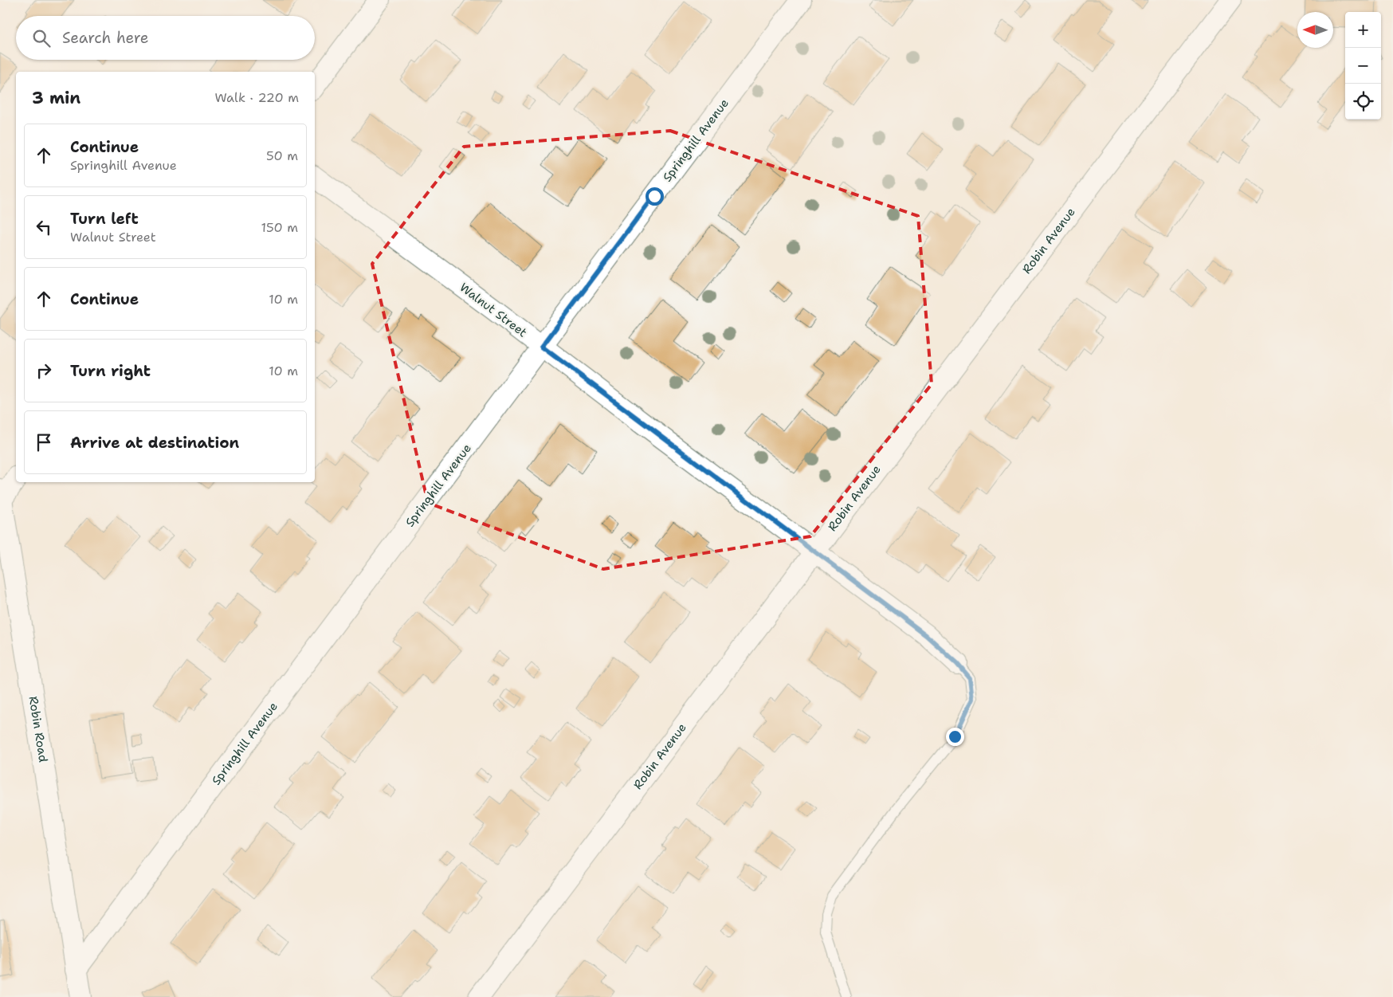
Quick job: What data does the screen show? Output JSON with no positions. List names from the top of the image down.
{
  "streets": {
    "street": [
      "Springhill Avenue",
      "Robin Avenue",
      "Walnut Street",
      "Robin Road"
    ]
  },
  "crossings": [
    ["Springhill Avenue", "Walnut Street"],
    ["Springhill Avenue", "Robin Road"],
    ["Robin Avenue", "Walnut Street"]
  ],
  "north": "left",
  "page": {
    "map_buttons": ["+", "−"],
    "search": "Search here",
    "heading": ["3 min", "Walk · 220 m"],
    "list": [
      ["Continue", "Springhill Avenue", "50 m"],
      ["Turn left", "Walnut Street", "150 m"],
      ["Continue", "10 m"],
      ["Turn right", "10 m"],
      "Arrive at destination"
    ]
  }
}
